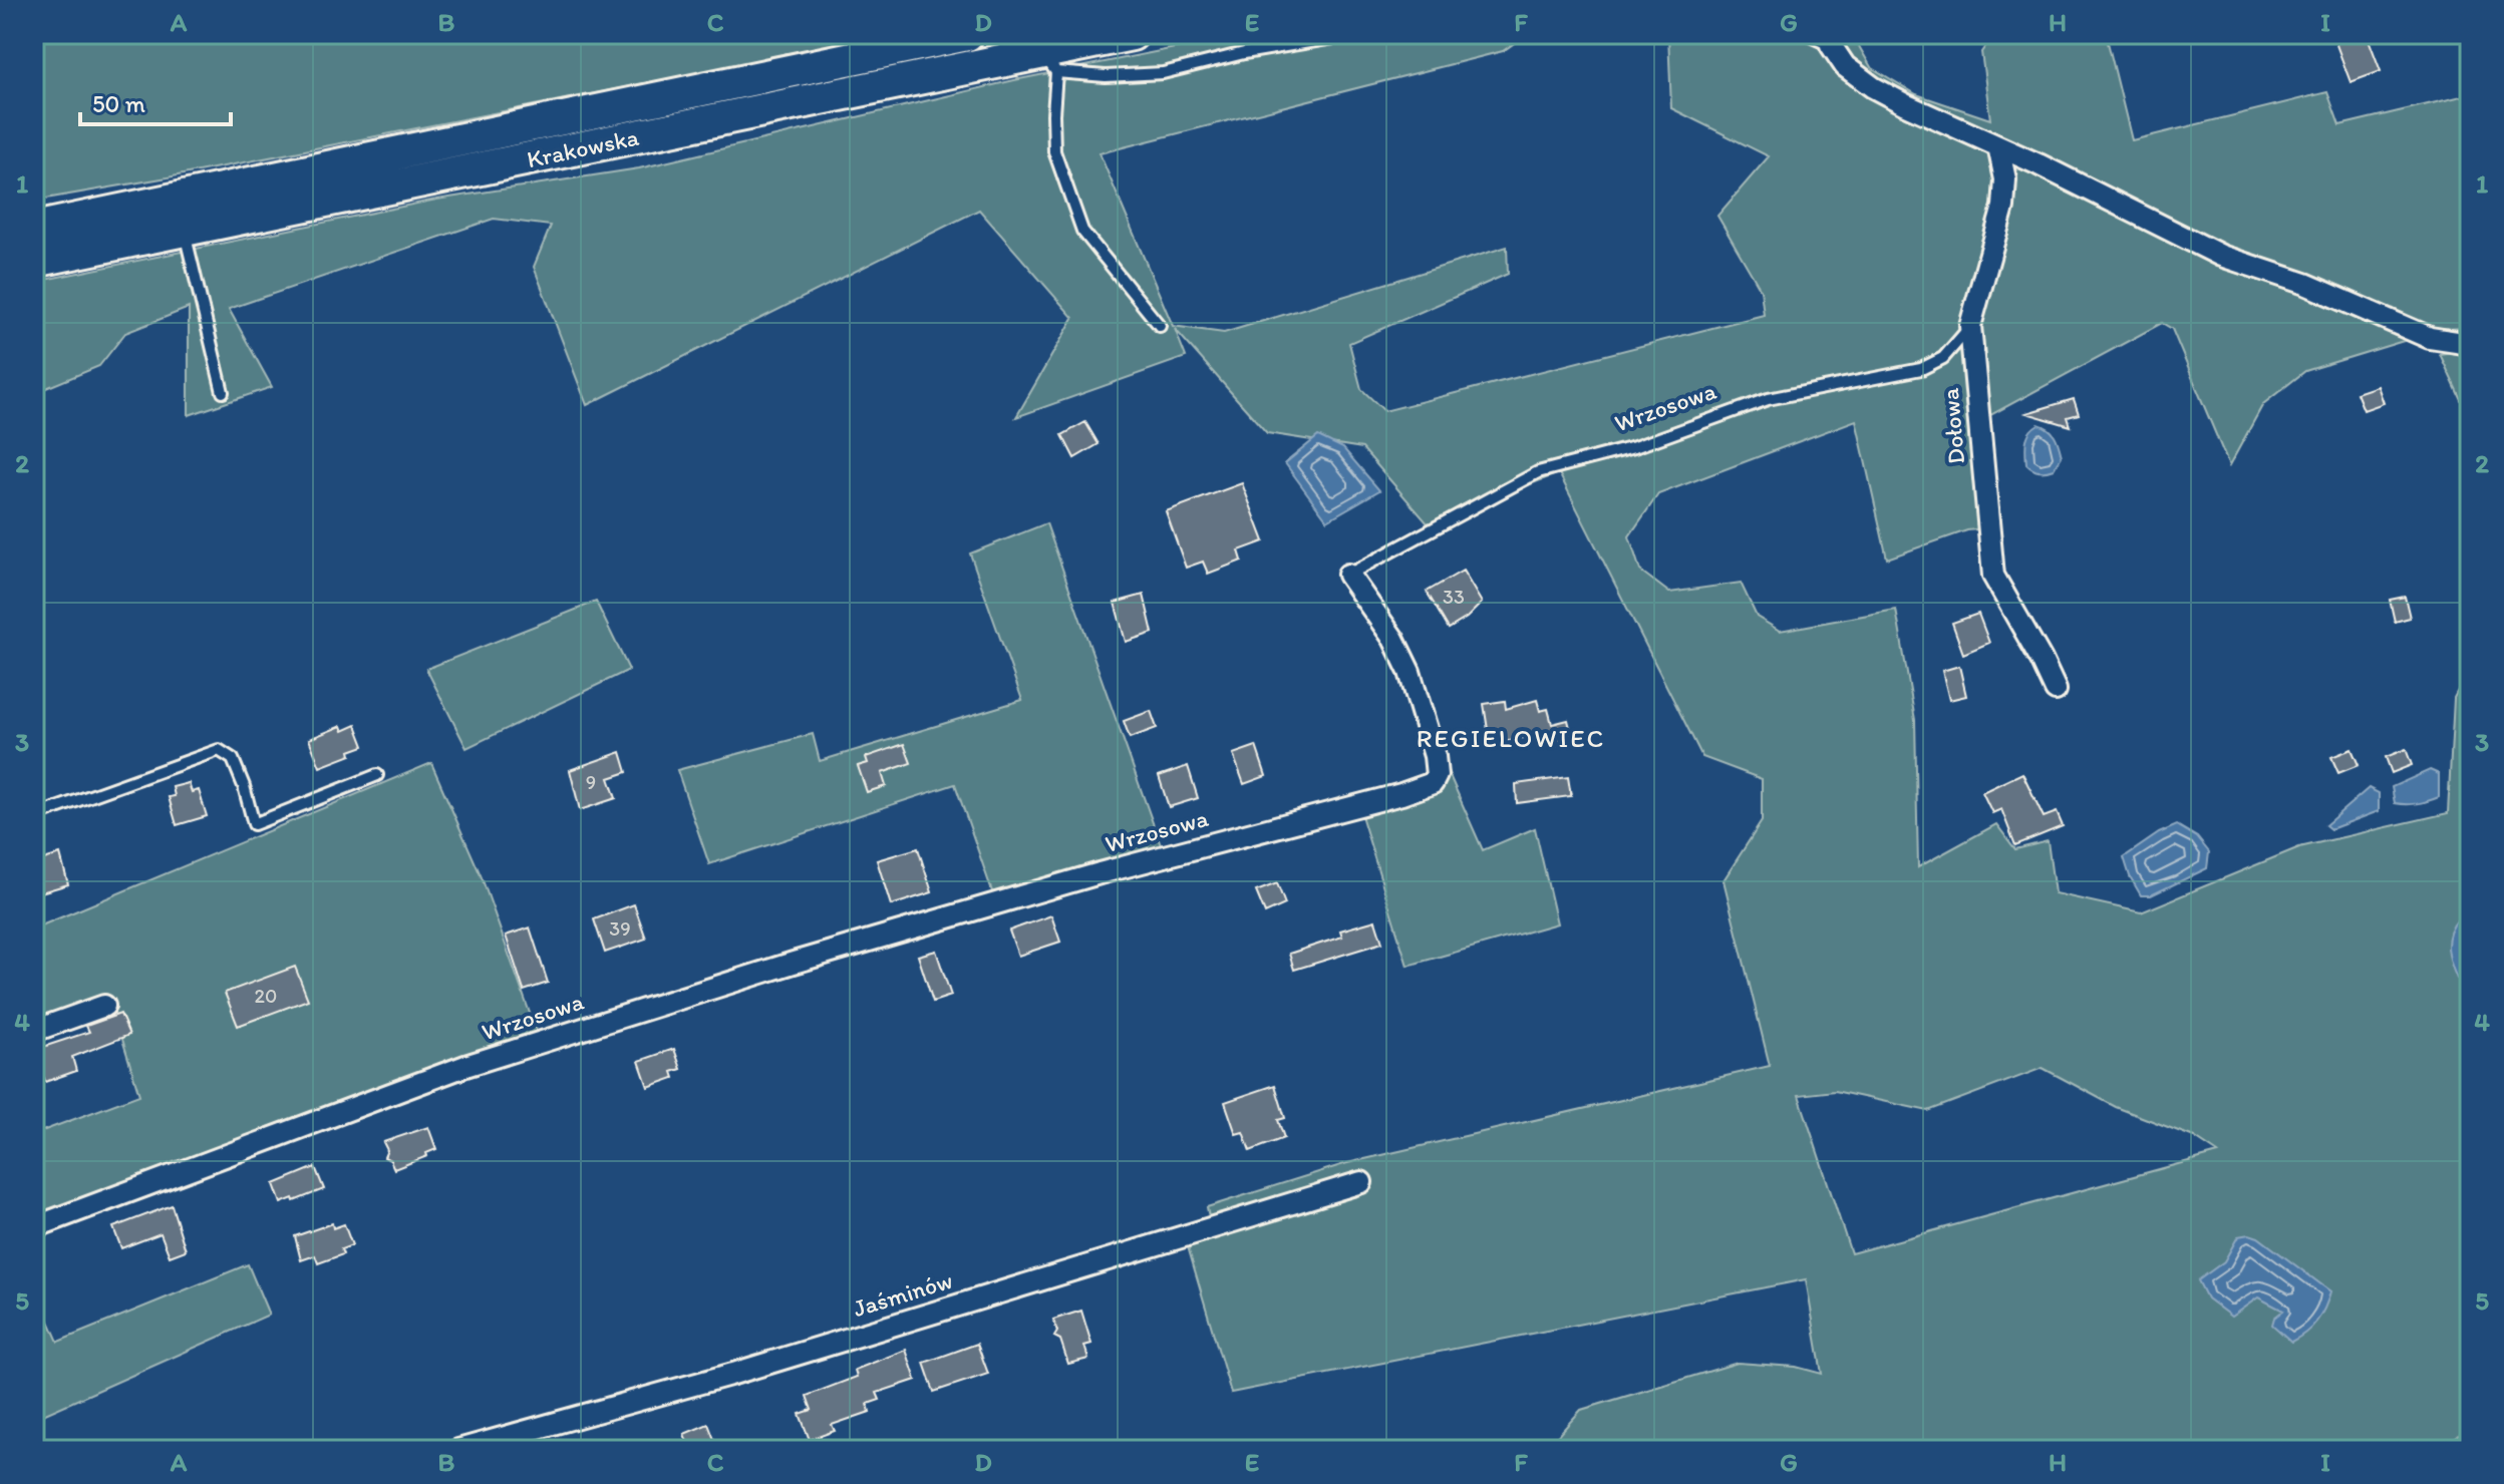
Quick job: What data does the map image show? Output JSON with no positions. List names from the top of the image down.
{
  "streets": {
    "main road": ["Krakowska"],
    "street": ["Wrzosowa", "Dołowa", "Jaśminów"]
  },
  "crossings": [
    ["Wrzosowa", "Dołowa"]
  ],
  "districts": ["REGIELOWIEC"],
  "house_numbers": [
    "33",
    "9",
    "39",
    "20"
  ],
  "scale_bar": "50 m",
  "grid": {
    "columns": [
      "A",
      "B",
      "C",
      "D",
      "E",
      "F",
      "G",
      "H",
      "I"
    ],
    "rows": [
      "1",
      "2",
      "3",
      "4",
      "5"
    ]
  }
}
